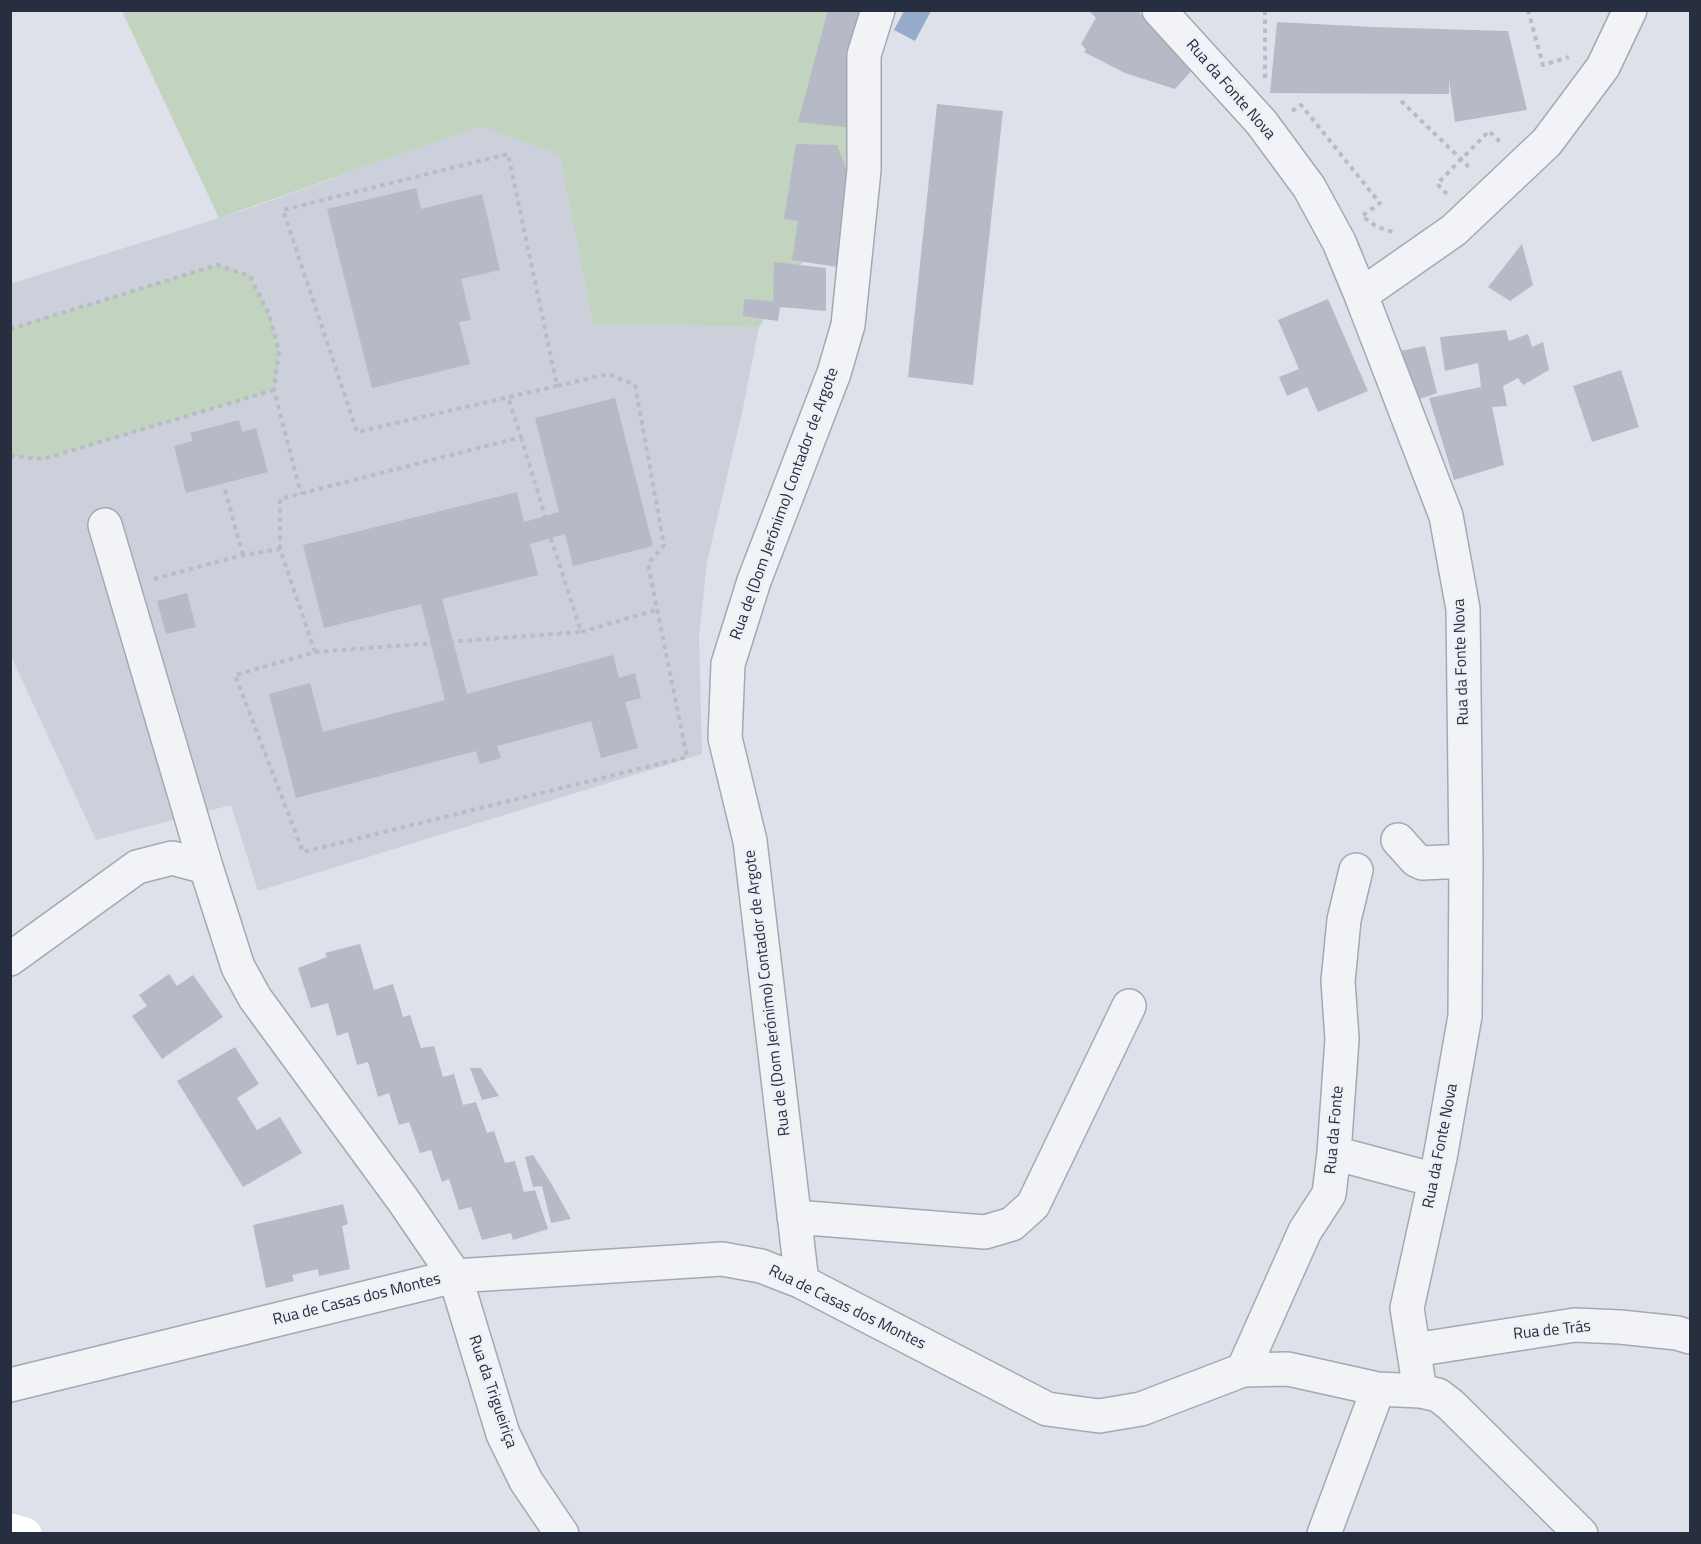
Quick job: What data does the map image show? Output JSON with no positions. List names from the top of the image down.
{
  "streets": {
    "street": [
      "Rua da Fonte Nova",
      "Rua de (Dom Jerónimo) Contador de Argote",
      "Rua da Fonte",
      "Rua de Casas dos Montes",
      "Rua de Trás",
      "Rua da Trigueiriça"
    ]
  },
  "crossings": [
    ["Rua da Fonte Nova", "Rua de Casas dos Montes"],
    ["Rua da Fonte Nova", "Rua de Trás"],
    ["Rua de (Dom Jerónimo) Contador de Argote", "Rua de Casas dos Montes"],
    ["Rua da Fonte", "Rua de Casas dos Montes"],
    ["Rua de Casas dos Montes", "Rua da Trigueiriça"]
  ]
}
